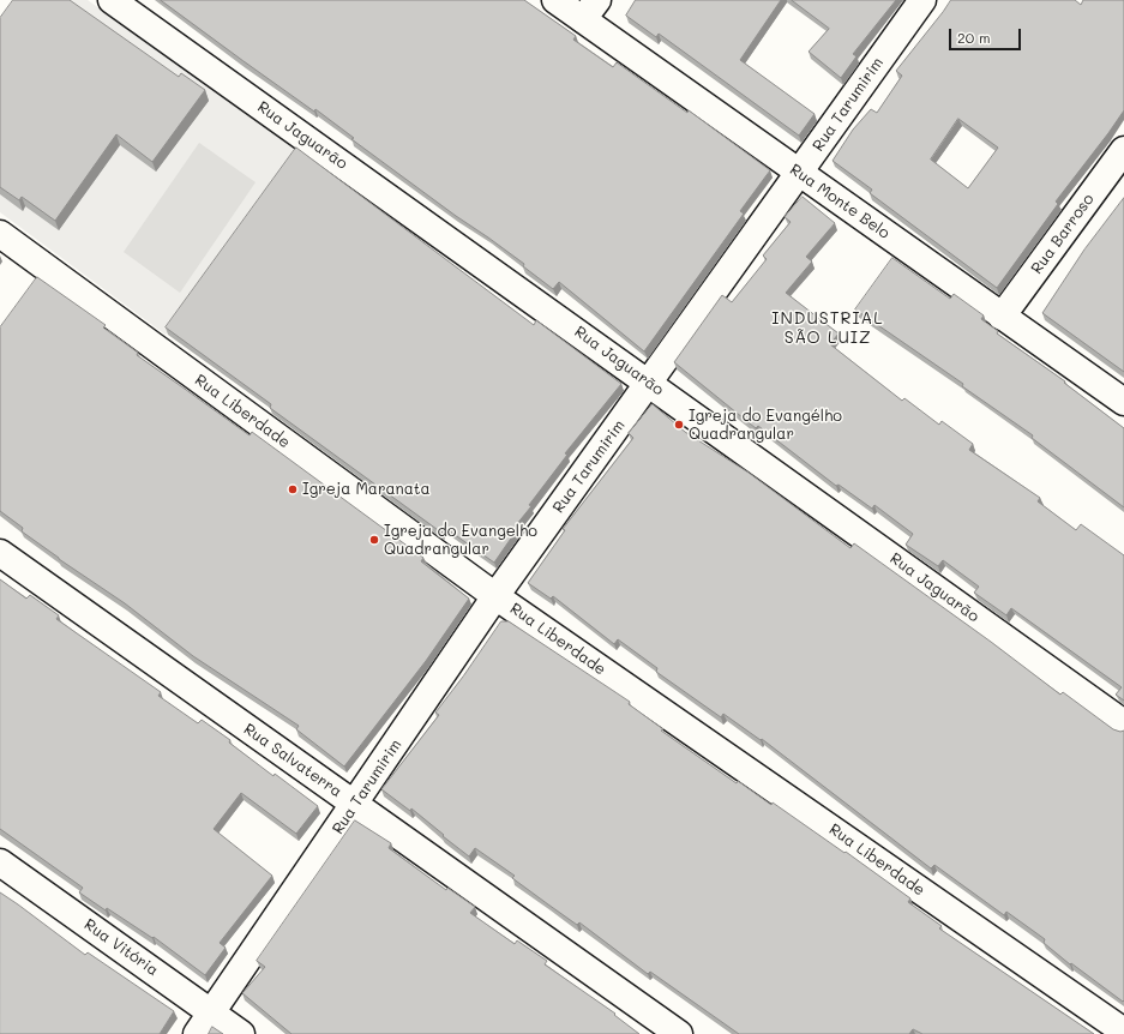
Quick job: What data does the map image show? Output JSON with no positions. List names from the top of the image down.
{
  "streets": {
    "street": [
      "Rua Tarumirim",
      "Rua Jaguarão",
      "Rua Monte Belo",
      "Rua Barroso",
      "Rua Liberdade",
      "Rua Salvaterra",
      "Rua Vitória"
    ]
  },
  "crossings": [
    ["Rua Tarumirim", "Rua Jaguarão"],
    ["Rua Tarumirim", "Rua Monte Belo"],
    ["Rua Tarumirim", "Rua Liberdade"],
    ["Rua Tarumirim", "Rua Salvaterra"],
    ["Rua Tarumirim", "Rua Vitória"],
    ["Rua Monte Belo", "Rua Barroso"]
  ],
  "districts": ["INDUSTRIAL SÃO LUIZ"],
  "places": ["Igreja do Evangélho Quadrangular", "Igreja Maranata", "Igreja do Evangelho Quadrangular"],
  "scale_bar": "20 m"
}
